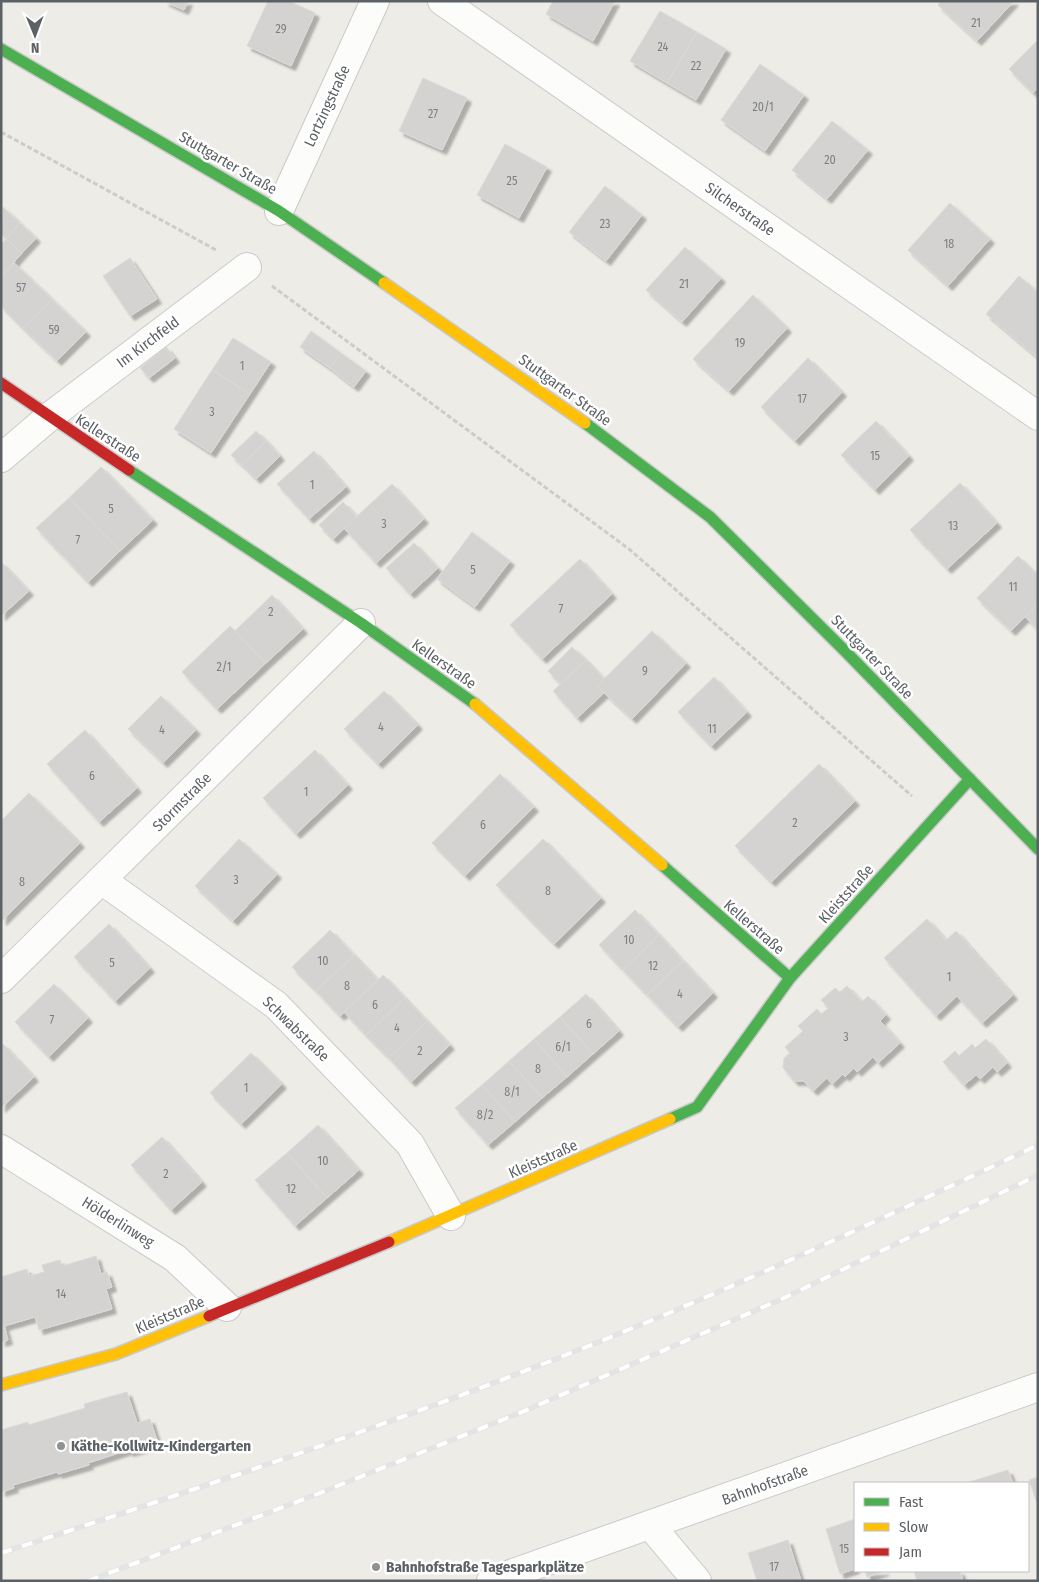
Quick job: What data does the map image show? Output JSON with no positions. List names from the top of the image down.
{
  "streets": {
    "street": [
      "Lortzingstraße",
      "Stuttgarter Straße",
      "Silcherstraße",
      "Im Kirchfeld",
      "Kellerstraße",
      "Stormstraße",
      "Kleiststraße",
      "Schwabstraße",
      "Hölderlinweg",
      "Bahnhofstraße"
    ]
  },
  "crossings": [
    ["Lortzingstraße", "Stuttgarter Straße"],
    ["Stuttgarter Straße", "Kleiststraße"],
    ["Im Kirchfeld", "Kellerstraße"],
    ["Kellerstraße", "Stormstraße"],
    ["Kellerstraße", "Kleiststraße"],
    ["Stormstraße", "Schwabstraße"],
    ["Kleiststraße", "Schwabstraße"],
    ["Kleiststraße", "Hölderlinweg"]
  ],
  "places": ["Käthe-Kollwitz-Kindergarten", "Bahnhofstraße Tagesparkplätze"],
  "house_numbers": [
    "21",
    "29",
    "24",
    "22",
    "20/1",
    "27",
    "20",
    "25",
    "23",
    "18",
    "21",
    "57",
    "59",
    "19",
    "1",
    "17",
    "3",
    "15",
    "1",
    "5",
    "3",
    "13",
    "7",
    "5",
    "11",
    "7",
    "2",
    "2/1",
    "9",
    "4",
    "11",
    "4",
    "6",
    "1",
    "2",
    "6",
    "3",
    "8",
    "8",
    "10",
    "10",
    "5",
    "12",
    "1",
    "8",
    "4",
    "6",
    "7",
    "6",
    "4",
    "3",
    "6/1",
    "2",
    "8",
    "1",
    "8/1",
    "8/2",
    "10",
    "2",
    "12",
    "14",
    "15",
    "17"
  ],
  "legend": ["Fast", "Slow", "Jam"],
  "north": "bottom"
}
